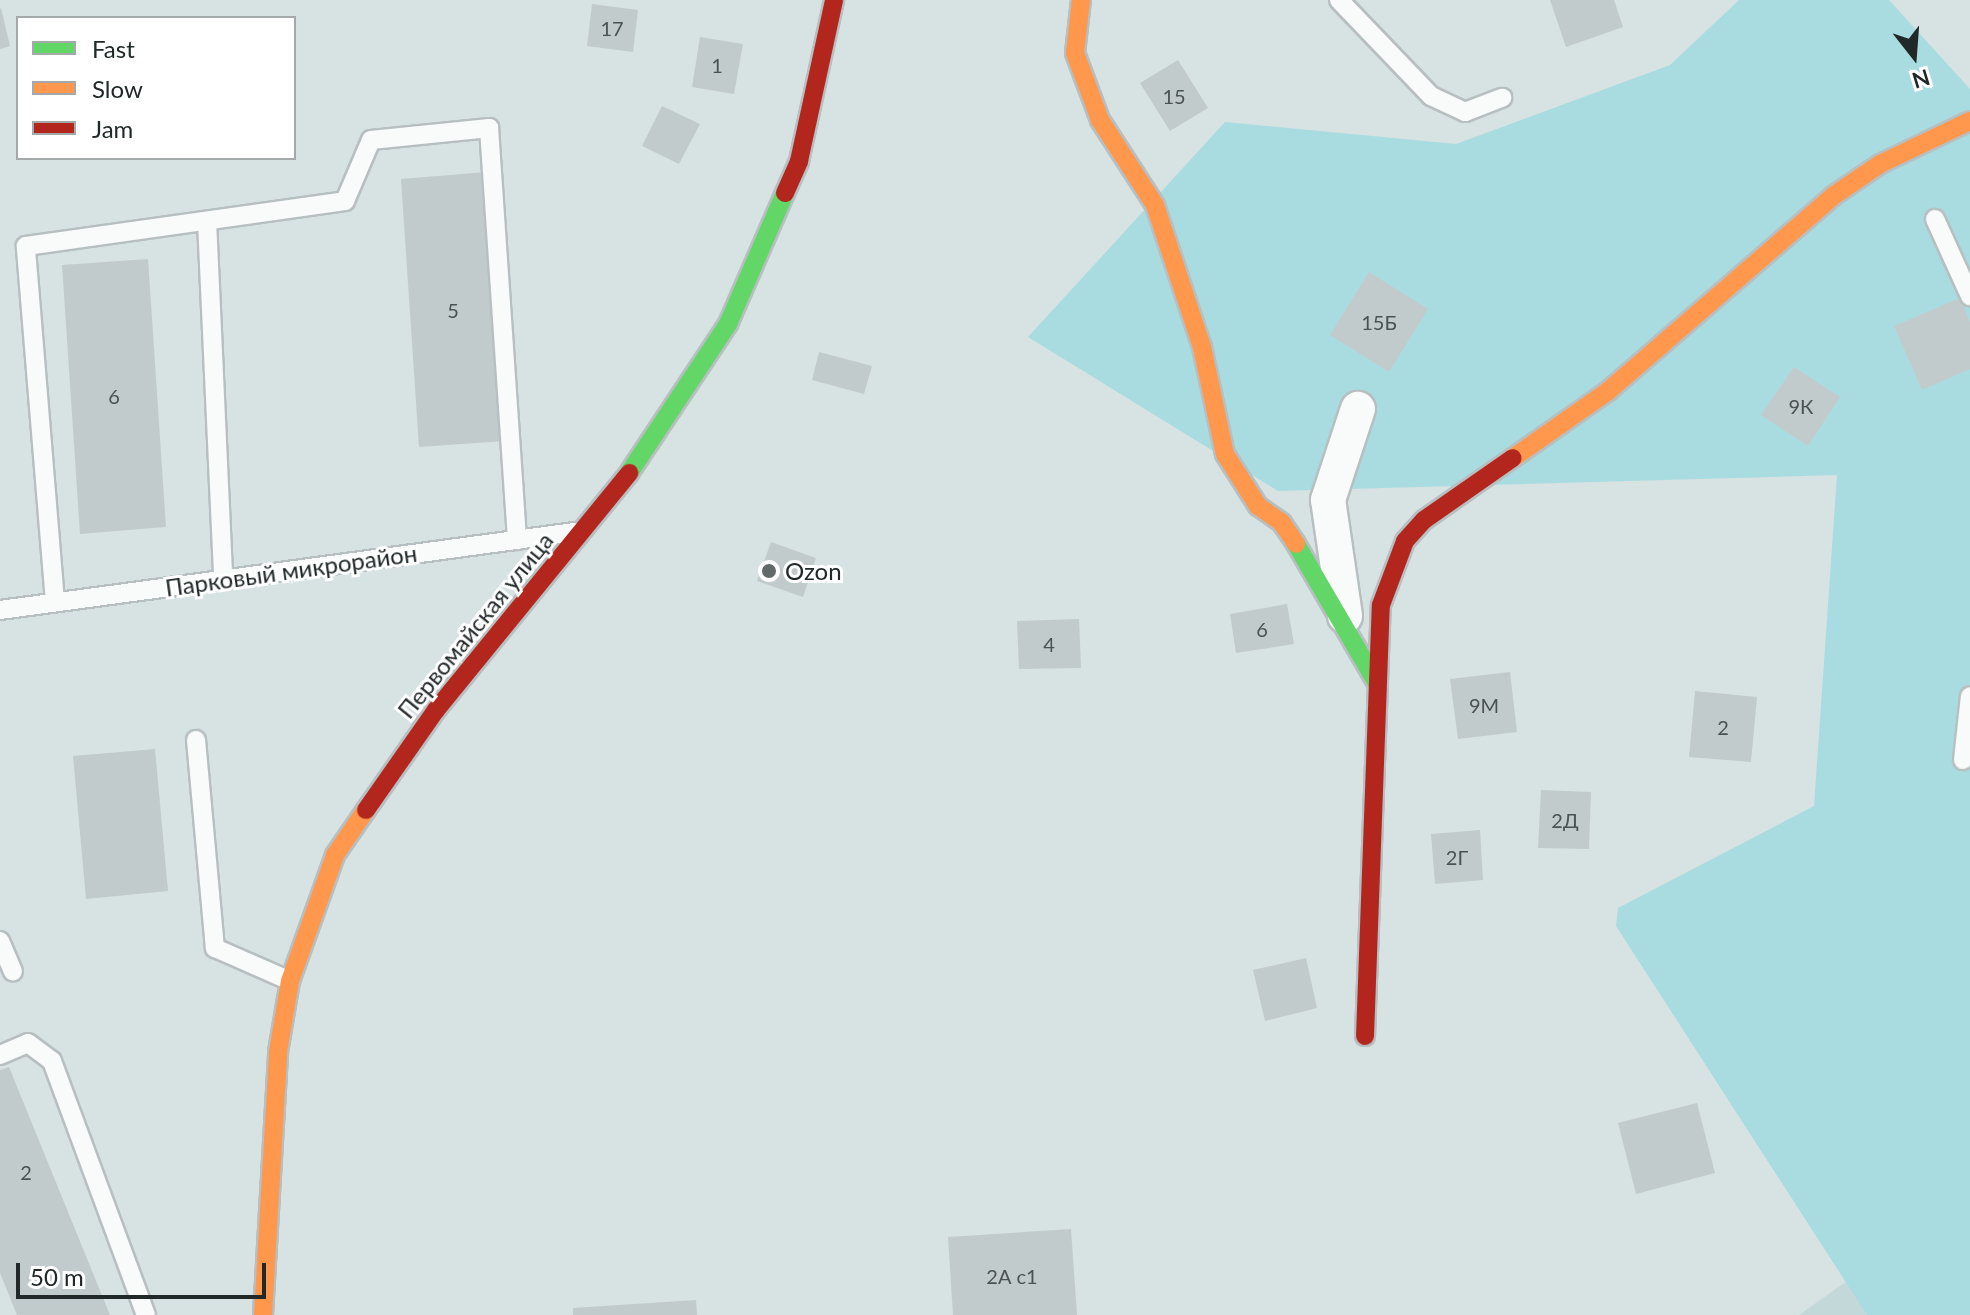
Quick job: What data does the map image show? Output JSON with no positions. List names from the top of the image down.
{
  "streets": {
    "street": ["Первомайская улица"],
    "lane": ["Парковый микрорайон"]
  },
  "crossings": [
    ["Парковый микрорайон", "Первомайская улица"]
  ],
  "places": ["Ozon"],
  "house_numbers": [
    "17",
    "1",
    "15",
    "5",
    "15Б",
    "6",
    "9К",
    "6",
    "4",
    "9М",
    "2",
    "2Д",
    "2Г",
    "2",
    "2А с1"
  ],
  "legend": ["Fast", "Slow", "Jam"],
  "scale_bar": "50 m",
  "north": "bottom"
}
